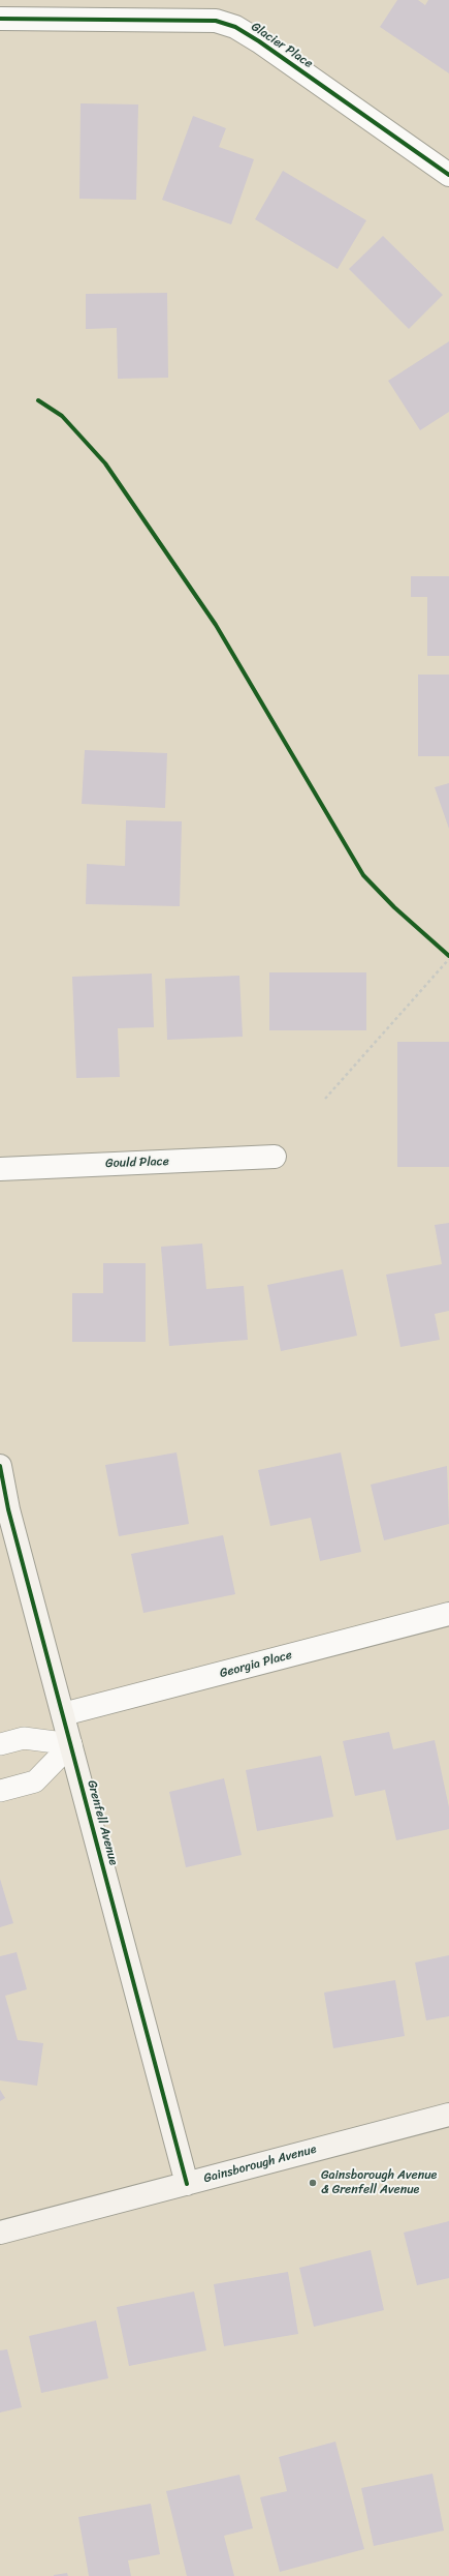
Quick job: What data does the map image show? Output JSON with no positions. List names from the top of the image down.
{
  "streets": {
    "street": [
      "Glacier Place",
      "Gould Place",
      "Georgia Place",
      "Grenfell Avenue",
      "Gainsborough Avenue"
    ]
  },
  "crossings": [
    ["Georgia Place", "Grenfell Avenue"],
    ["Grenfell Avenue", "Gainsborough Avenue"]
  ],
  "places": ["Gainsborough Avenue & Grenfell Avenue"]
}
